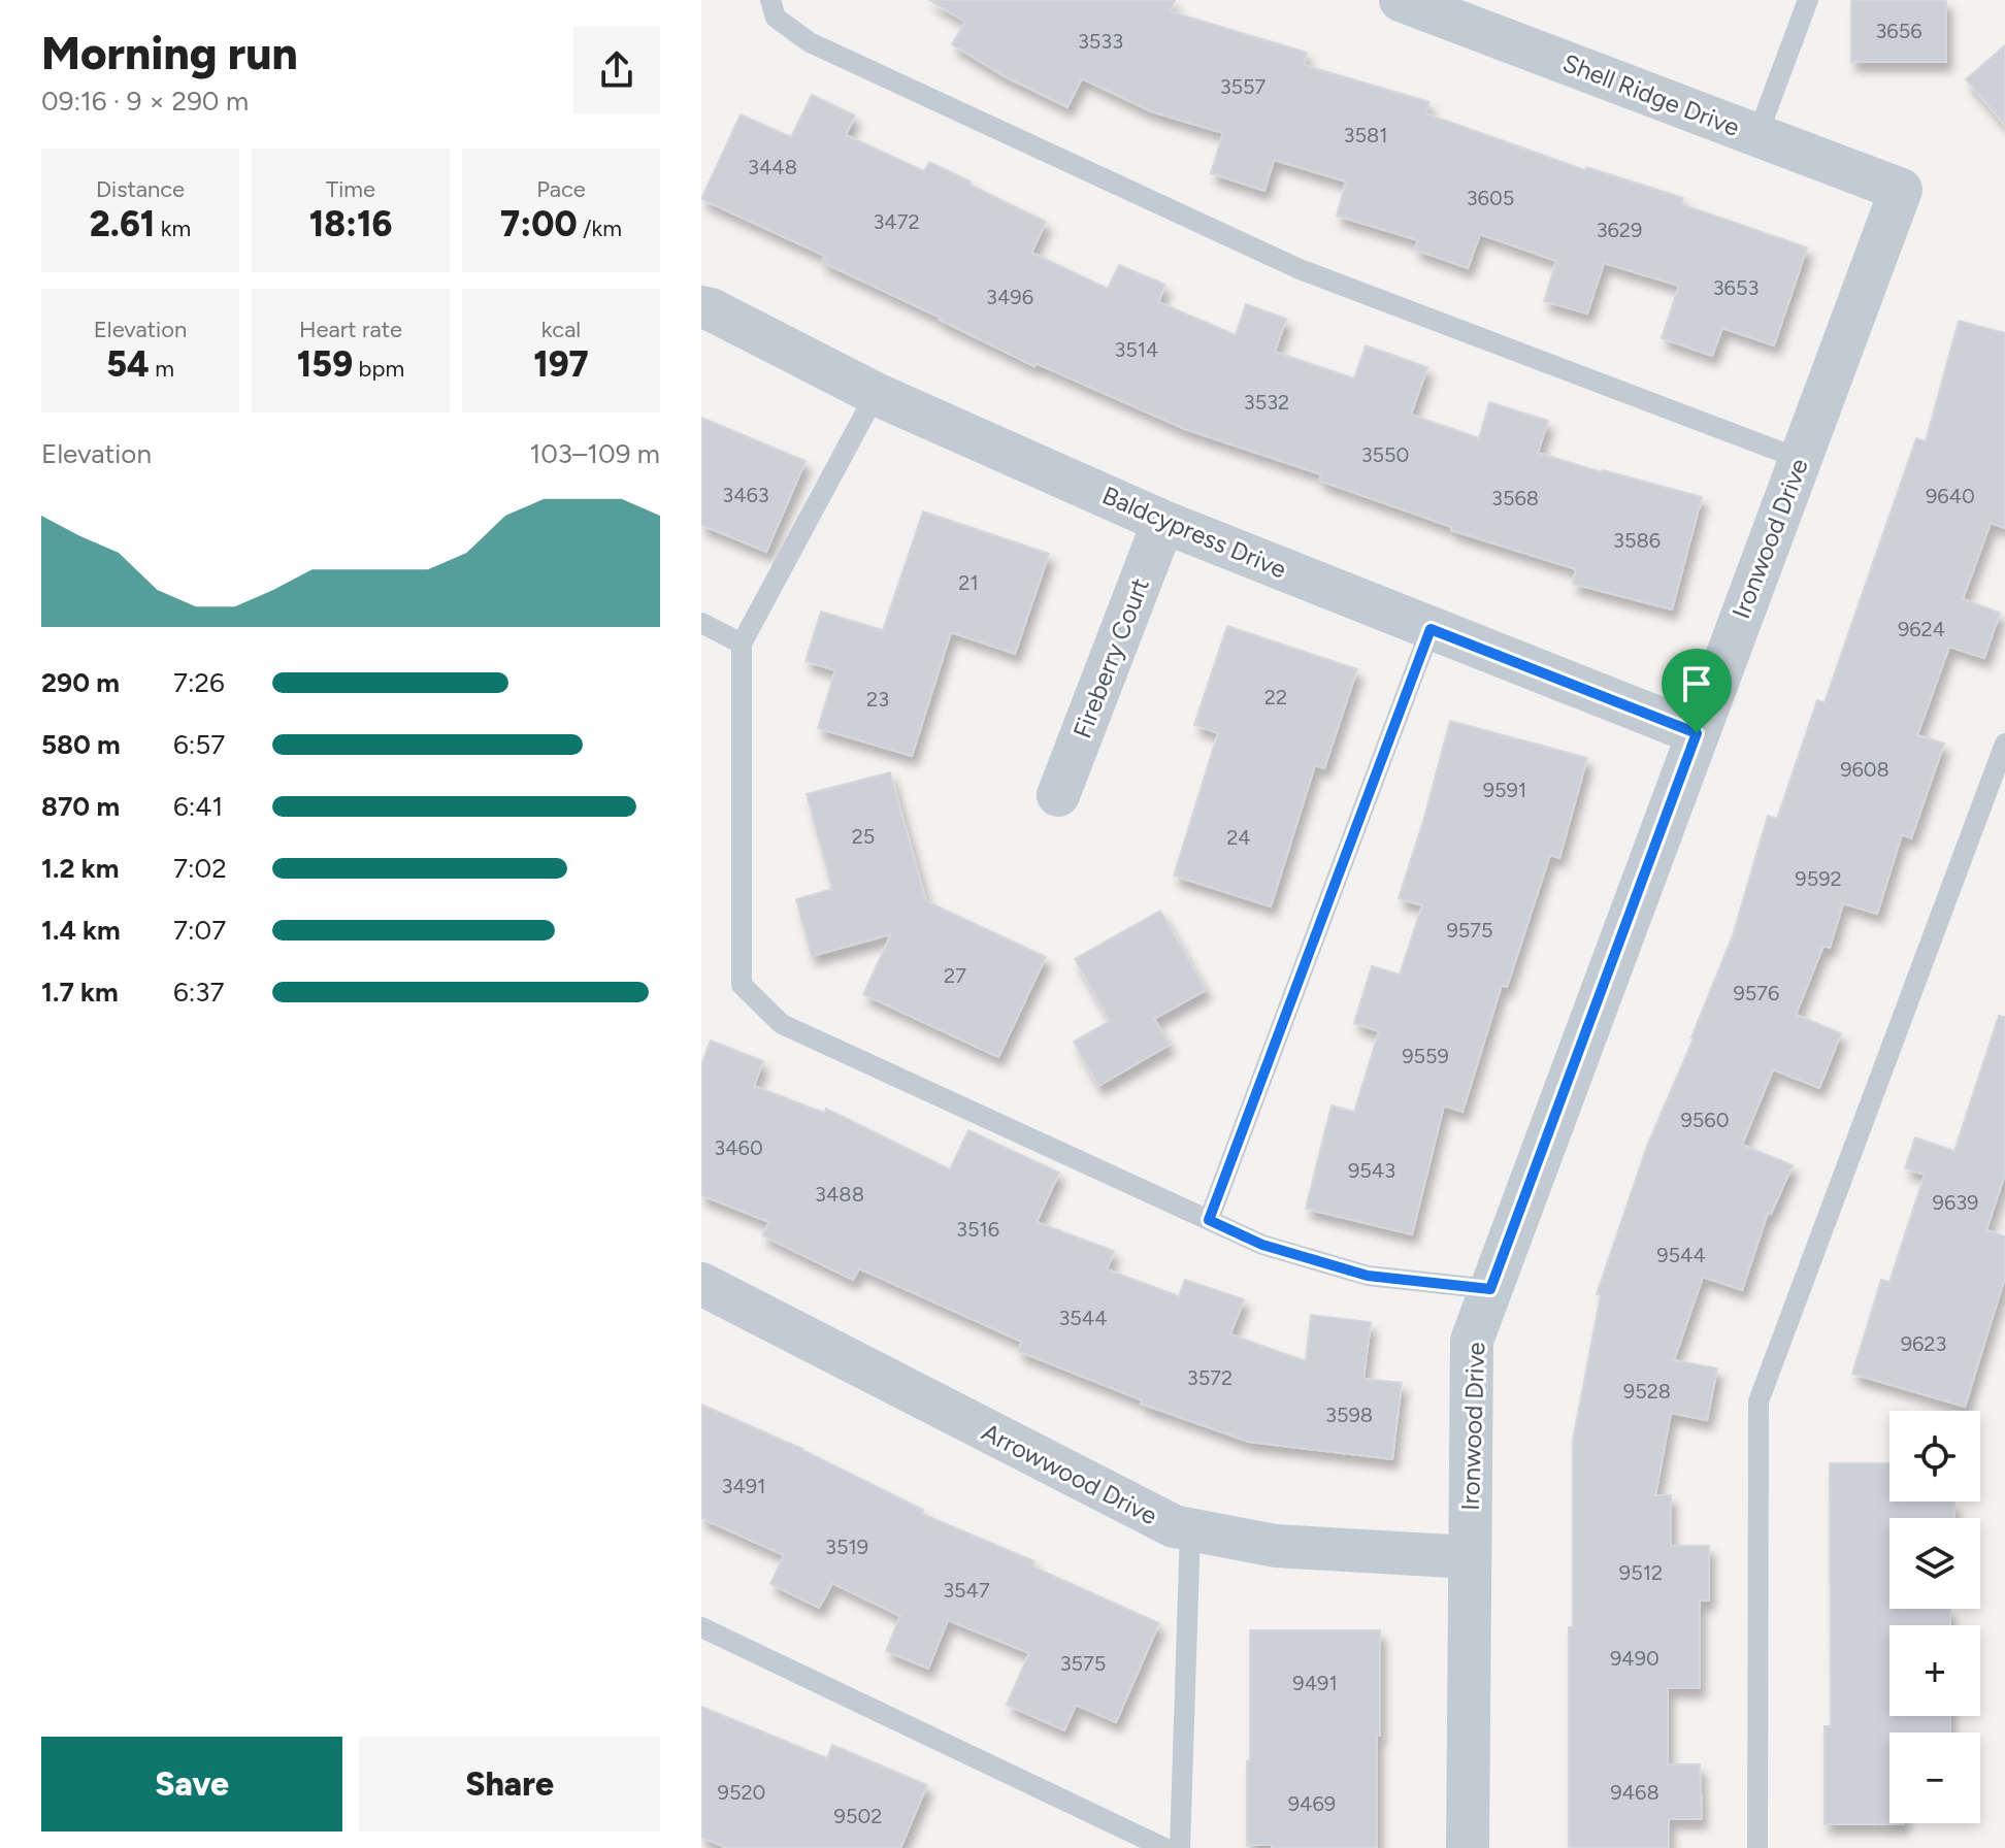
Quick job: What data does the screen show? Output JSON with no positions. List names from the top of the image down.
{
  "streets": {
    "street": [
      "Shell Ridge Drive",
      "Baldcypress Drive",
      "Ironwood Drive",
      "Fireberry Court",
      "Arrowwood Drive"
    ]
  },
  "crossings": [
    ["Shell Ridge Drive", "Ironwood Drive"],
    ["Baldcypress Drive", "Ironwood Drive"],
    ["Baldcypress Drive", "Fireberry Court"],
    ["Ironwood Drive", "Arrowwood Drive"]
  ],
  "house_numbers": [
    "3656",
    "3533",
    "3557",
    "3581",
    "3448",
    "3605",
    "3472",
    "3629",
    "3653",
    "3496",
    "3514",
    "3532",
    "3550",
    "3463",
    "9640",
    "3568",
    "3586",
    "21",
    "9624",
    "22",
    "23",
    "9608",
    "9591",
    "25",
    "24",
    "9592",
    "9575",
    "27",
    "9576",
    "9559",
    "9560",
    "3460",
    "9543",
    "3488",
    "9639",
    "3516",
    "9544",
    "3544",
    "9623",
    "3572",
    "9528",
    "3598",
    "3491",
    "3519",
    "9512",
    "3547",
    "9490",
    "3575",
    "9491",
    "9520",
    "9468",
    "9469",
    "9502"
  ],
  "page": {
    "heading": ["Morning run", "09:16 · 9 × 290 m"],
    "stats": [
      ["Distance", "2.61 km"],
      ["Time", "18:16"],
      ["Pace", "7:00 /km"],
      ["Elevation", "54 m"],
      ["Heart rate", "159 bpm"],
      ["kcal", "197"]
    ],
    "chart": ["Elevation", "103–109 m"],
    "list": [
      {
        "name": "290 m",
        "note": "7:26"
      },
      {
        "name": "580 m",
        "note": "6:57"
      },
      {
        "name": "870 m",
        "note": "6:41"
      },
      {
        "name": "1.2 km",
        "note": "7:02"
      },
      {
        "name": "1.4 km",
        "note": "7:07"
      },
      {
        "name": "1.7 km",
        "note": "6:37"
      }
    ],
    "map_buttons": ["+", "−"],
    "buttons": ["Save", "Share"]
  }
}
